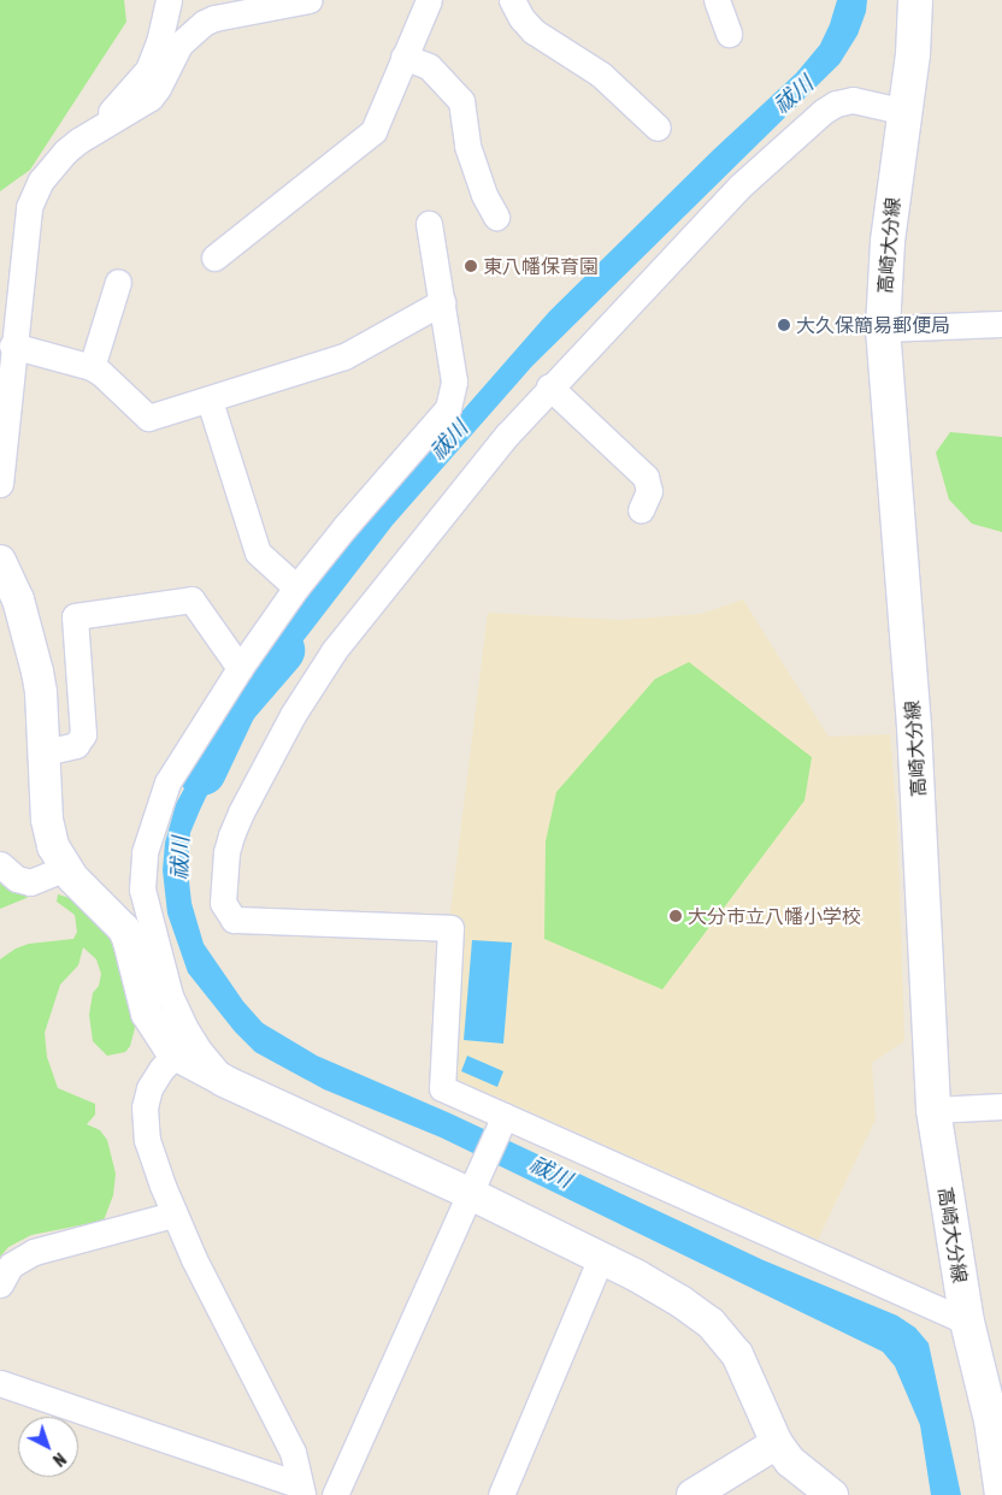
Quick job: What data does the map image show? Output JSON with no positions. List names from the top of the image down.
{
  "streets": {
    "main road": ["高崎大分線"]
  },
  "water": ["祓川"],
  "places": ["東八幡保育園", "大久保簡易郵便局", "大分市立八幡小学校"],
  "north": "bottom right"
}
